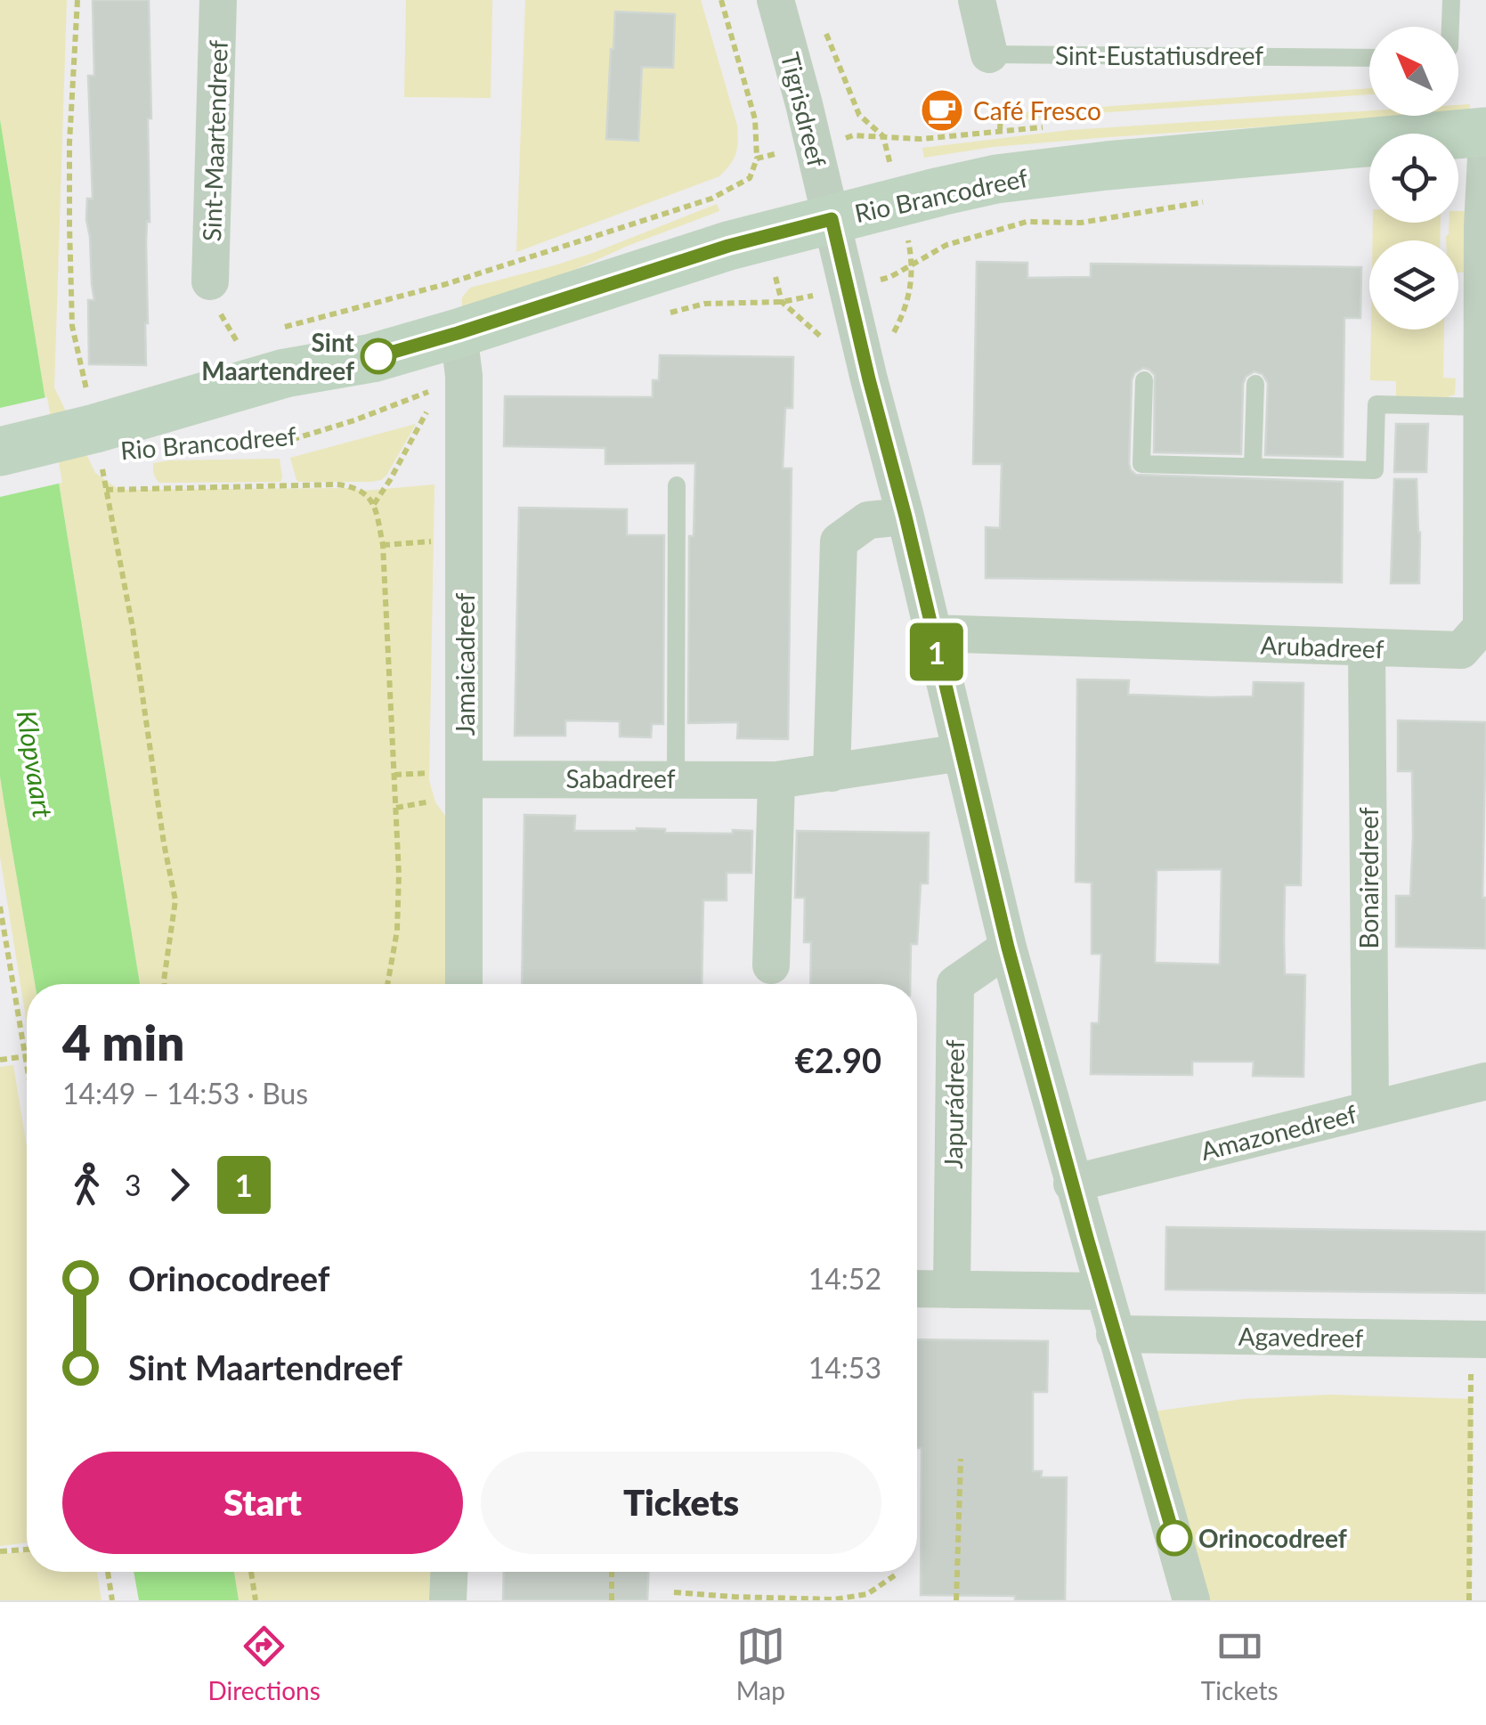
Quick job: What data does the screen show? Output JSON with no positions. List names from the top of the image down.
{
  "streets": {
    "street": [
      "Sint-Eustatiusdreef",
      "Tigrisdreef",
      "Sint-Maartendreef",
      "Rio Brancodreef",
      "Arubadreef",
      "Jamaicadreef",
      "Sabadreef",
      "Bonairedreef",
      "Japurádreef",
      "Amazonedreef",
      "Agavedreef"
    ]
  },
  "crossings": [
    ["Tigrisdreef", "Rio Brancodreef"],
    ["Rio Brancodreef", "Jamaicadreef"],
    ["Arubadreef", "Bonairedreef"],
    ["Jamaicadreef", "Sabadreef"],
    ["Bonairedreef", "Amazonedreef"]
  ],
  "water": ["Klopvaart"],
  "places": {
    "cafe": ["Café Fresco"],
    "other": ["Sint Maartendreef", "Orinocodreef"]
  },
  "lines": ["bus line 1"],
  "north": "top left",
  "page": {
    "on_map": "1",
    "heading": ["4 min", "14:49 – 14:53 · Bus", "€2.90"],
    "legs": ["3", "1"],
    "list": [
      {
        "name": "Orinocodreef",
        "value": "14:52"
      },
      {
        "name": "Sint Maartendreef",
        "value": "14:53"
      }
    ],
    "buttons": ["Start", "Tickets"],
    "tabs": ["Directions", "Map", "Tickets"]
  }
}
